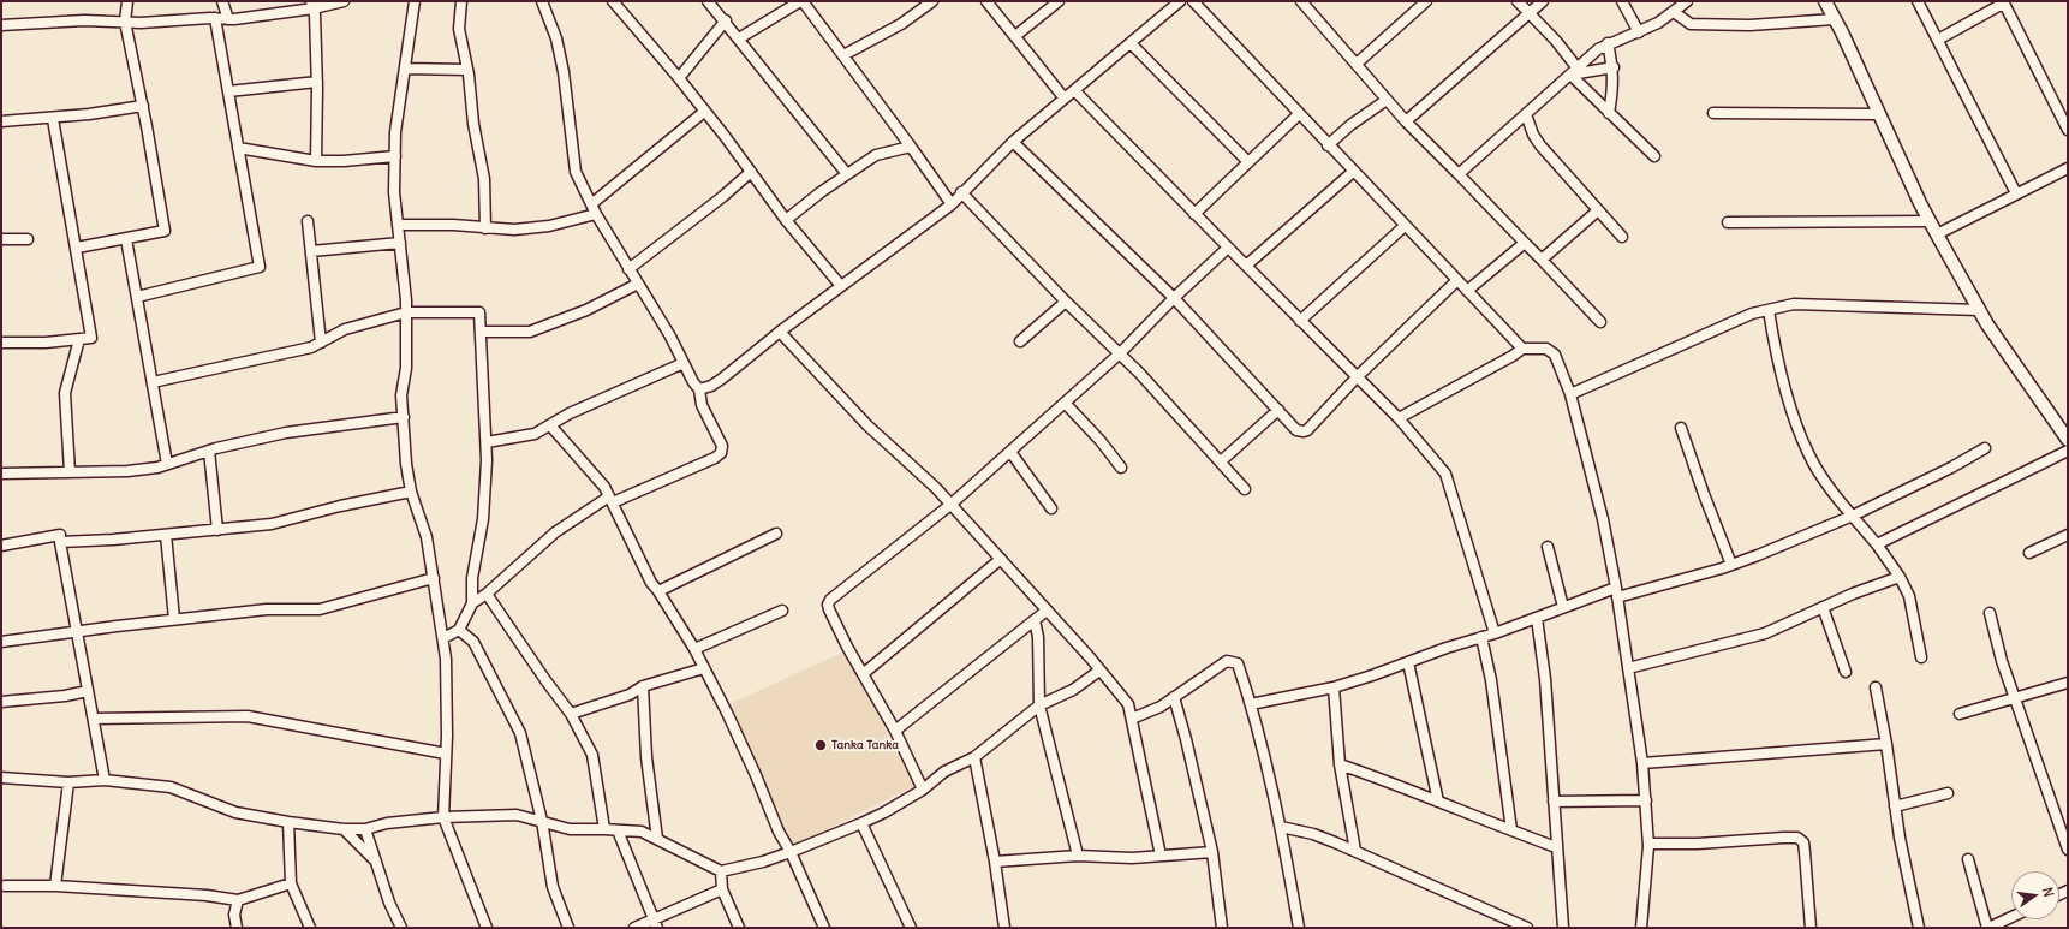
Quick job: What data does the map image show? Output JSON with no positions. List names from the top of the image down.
{
  "places": ["Tanka Tanka"],
  "north": "right"
}
